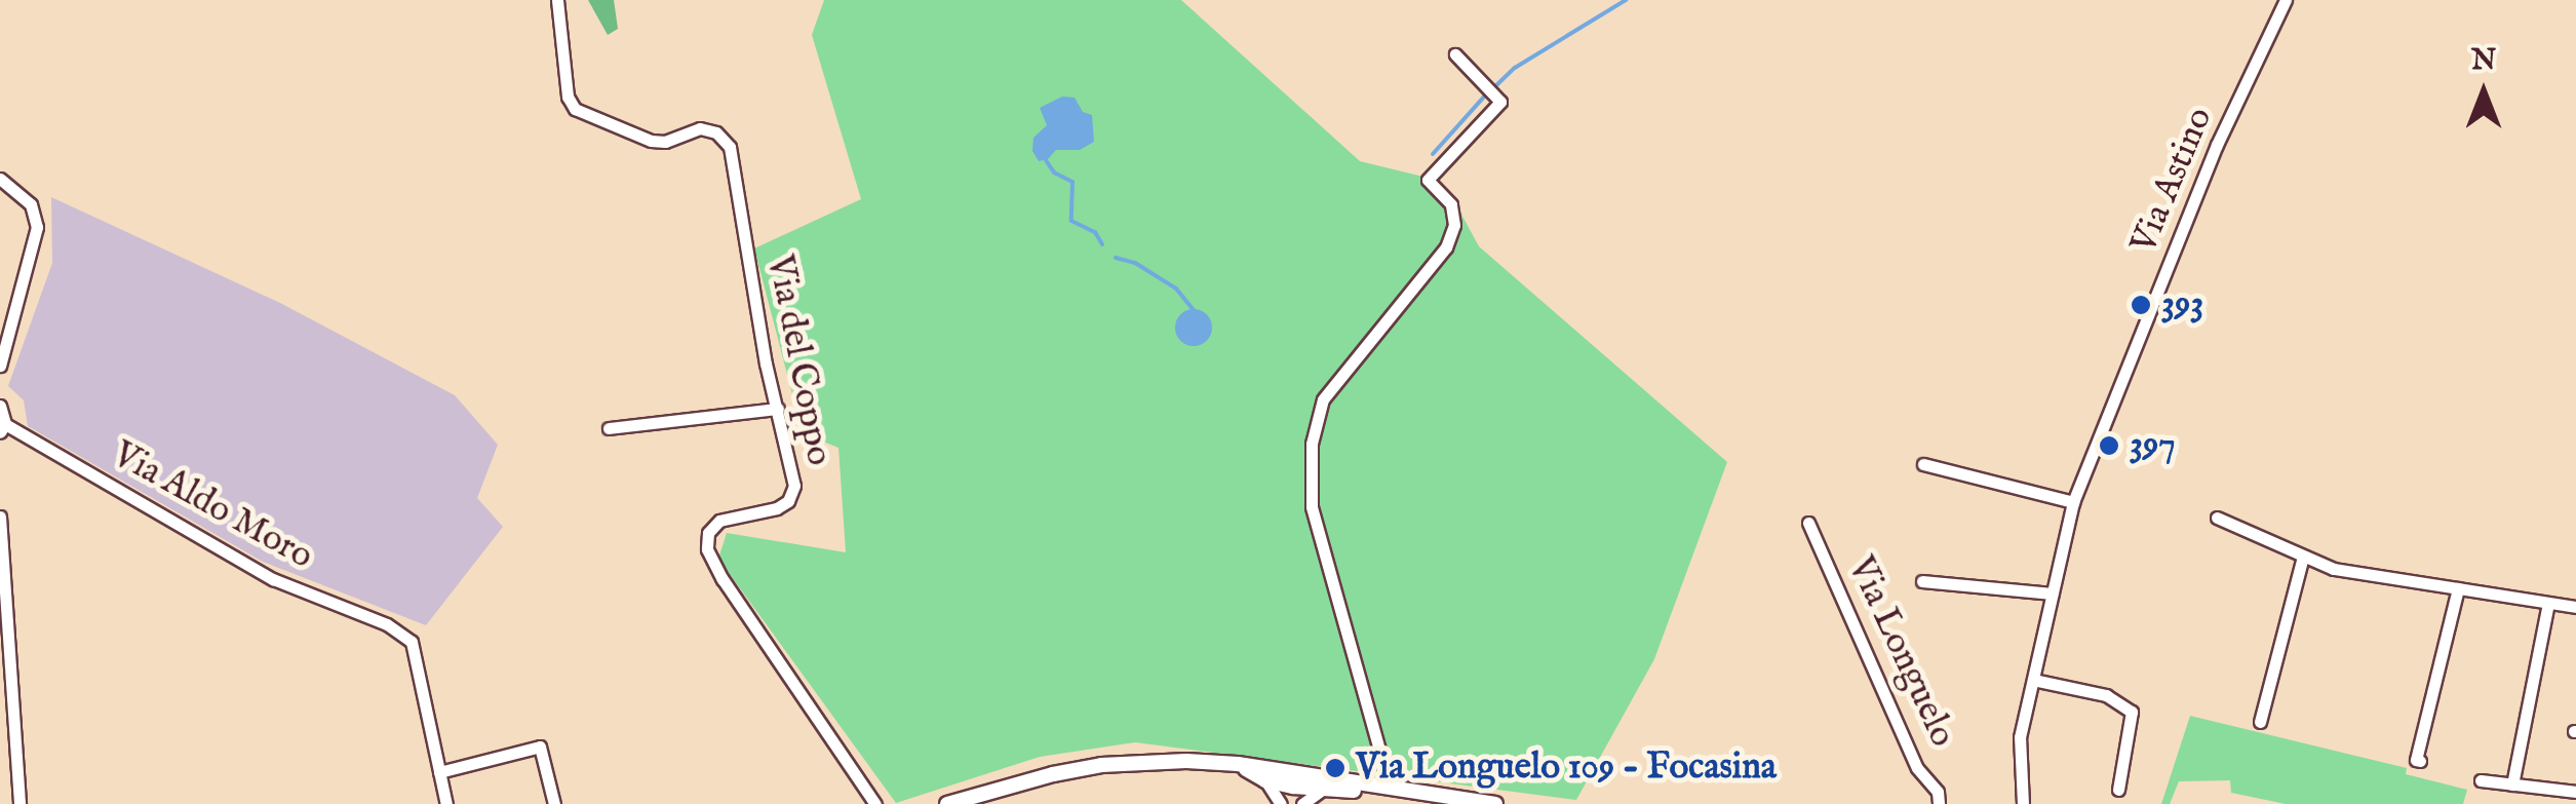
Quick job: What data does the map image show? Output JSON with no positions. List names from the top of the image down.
{
  "streets": {
    "street": [
      "Via Astino",
      "Via del Coppo",
      "Via Aldo Moro",
      "Via Longuelo"
    ]
  },
  "places": ["393", "397", "Via Longuelo 109 - Focasina"],
  "north": "top"
}
